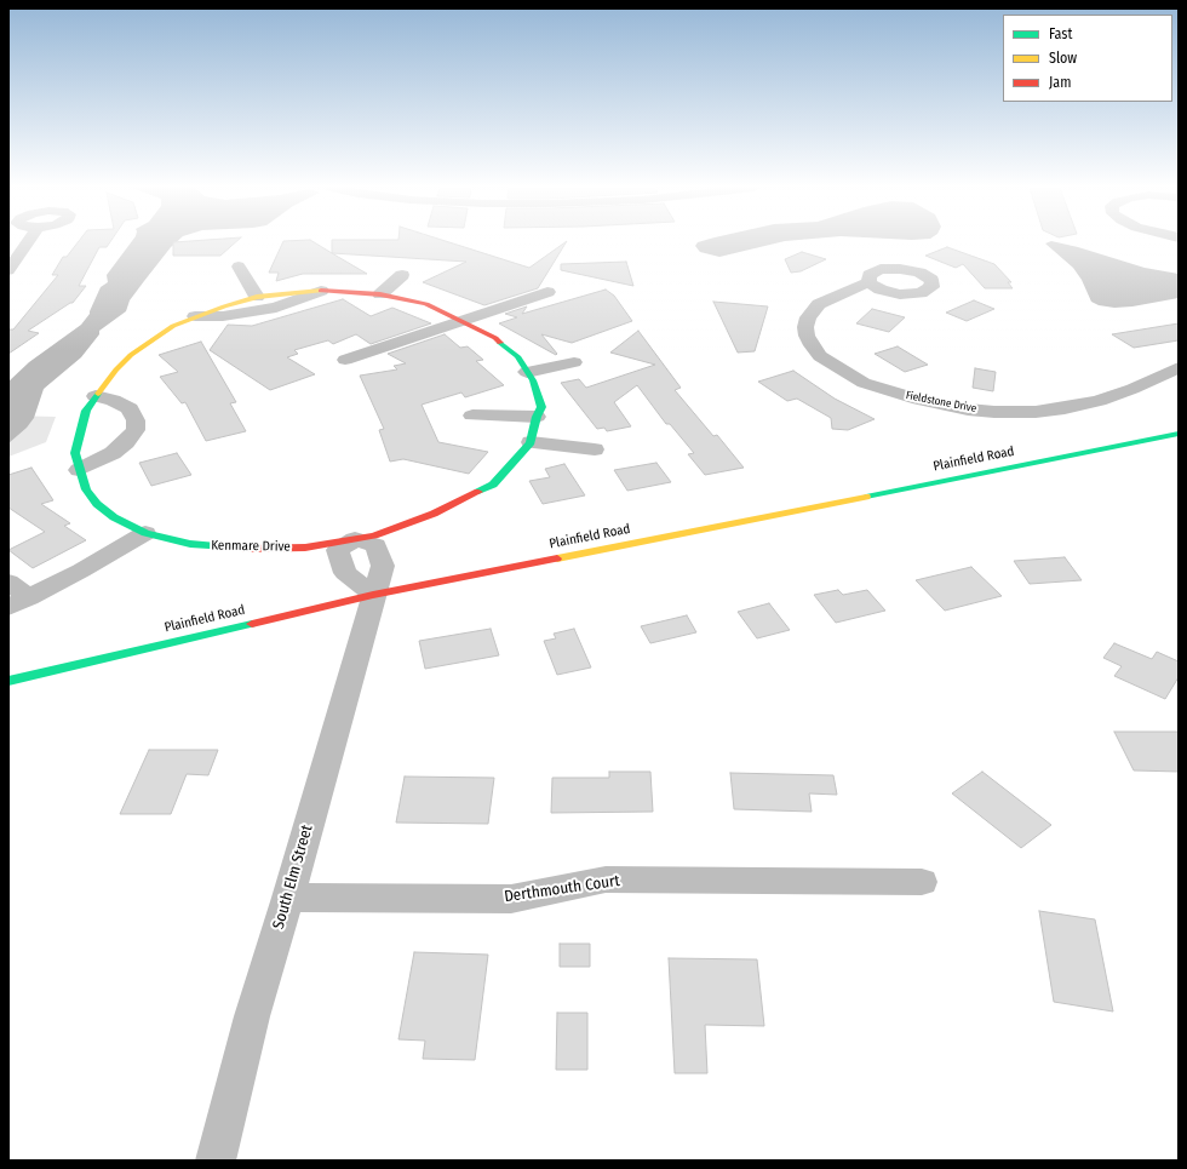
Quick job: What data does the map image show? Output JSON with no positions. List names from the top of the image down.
{
  "streets": {
    "street": [
      "Fieldstone Drive",
      "Plainfield Road",
      "Kenmare Drive",
      "South Elm Street",
      "Derthmouth Court"
    ]
  },
  "crossings": [
    ["Plainfield Road", "South Elm Street"],
    ["South Elm Street", "Derthmouth Court"]
  ],
  "legend": ["Fast", "Slow", "Jam"]
}
